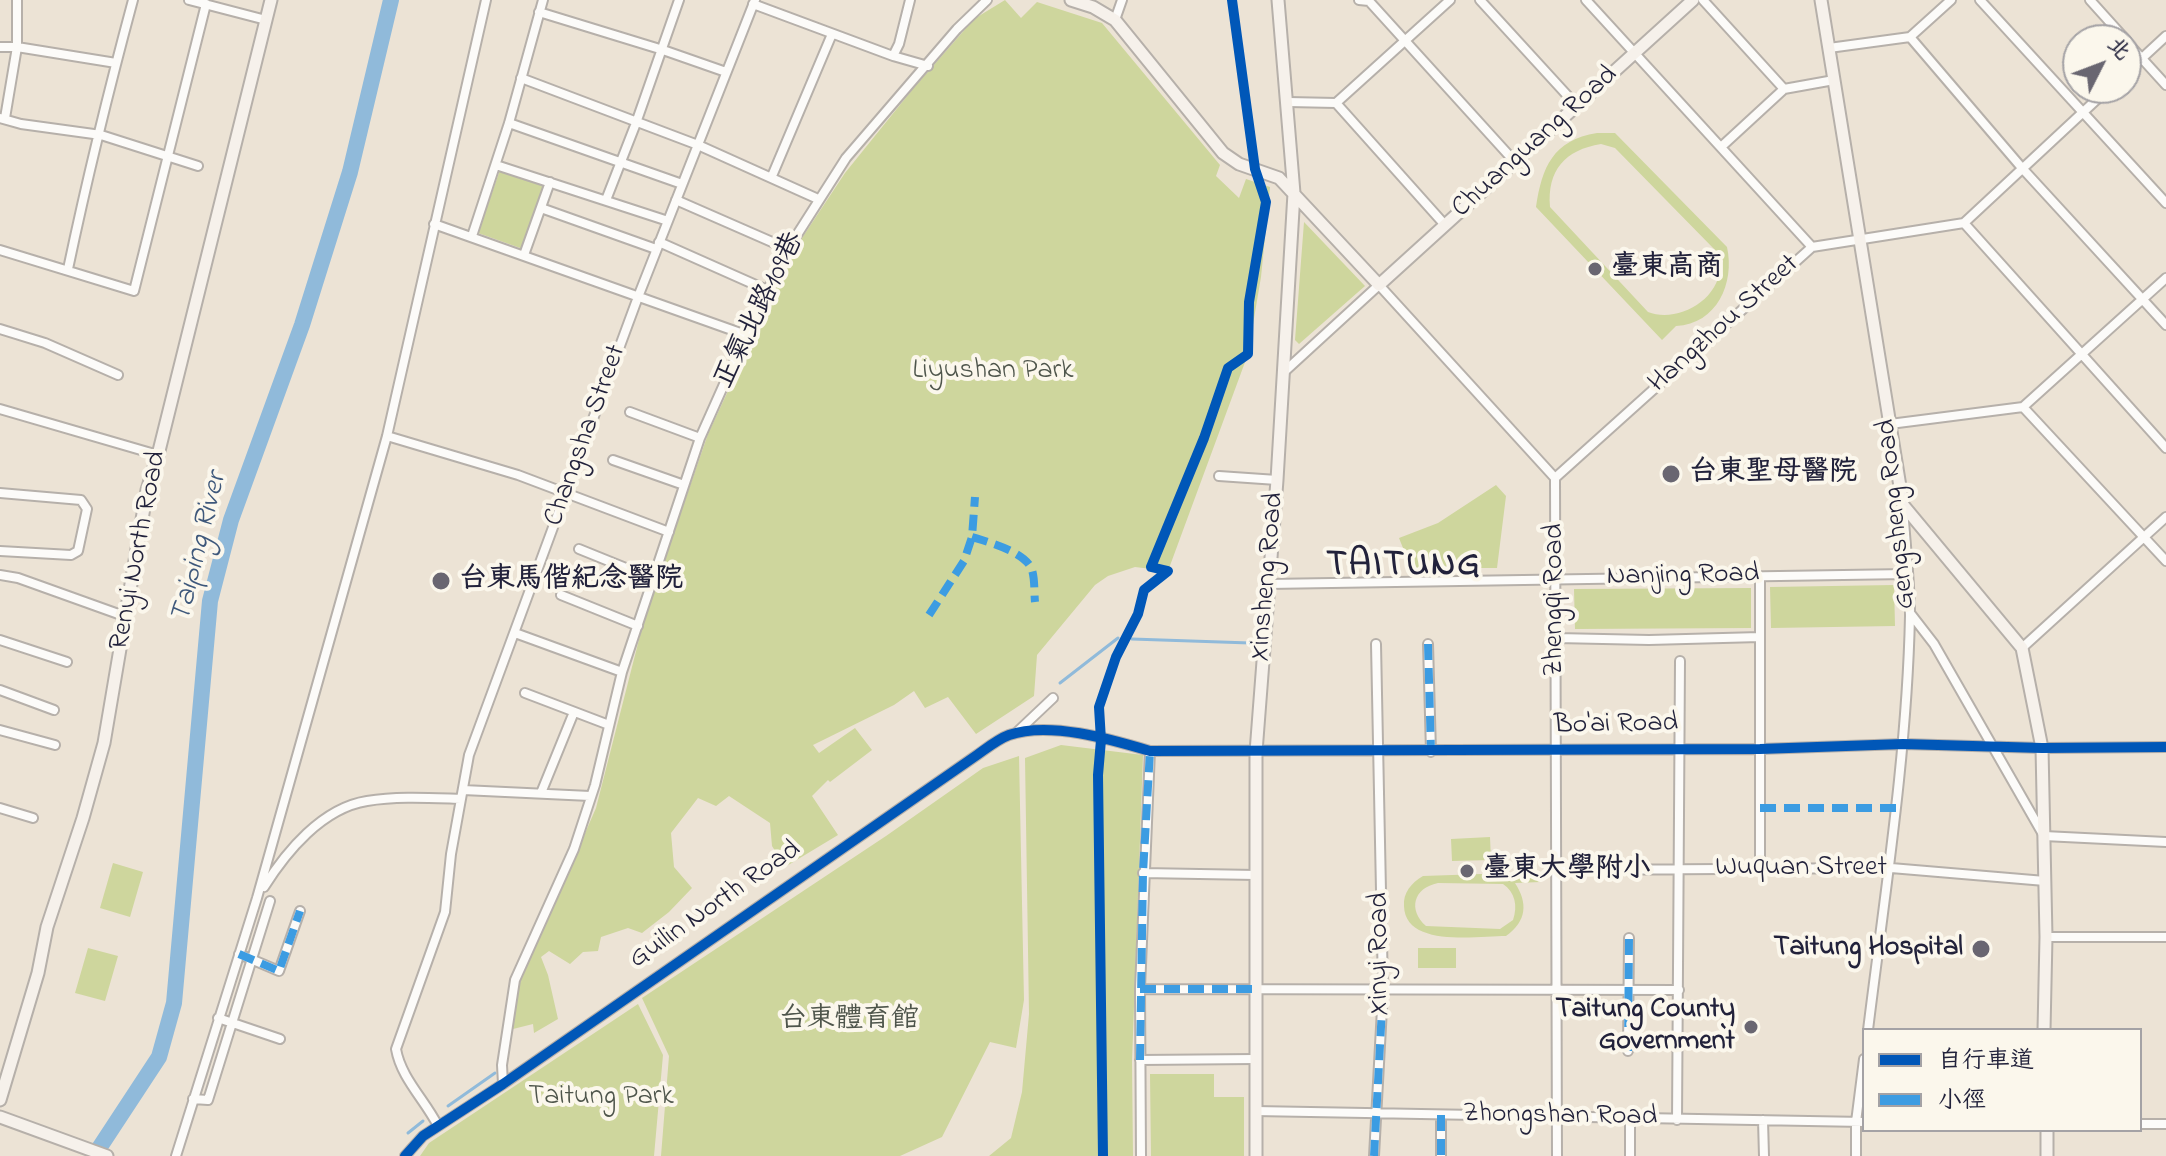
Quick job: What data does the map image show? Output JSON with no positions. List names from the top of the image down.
{
  "streets": {
    "street": [
      "Chuanguang Road",
      "正氣北路109巷",
      "Hangzhou Street",
      "Changsha Street",
      "Gengsheng Road",
      "Renyi North Road",
      "Xinsheng Road",
      "Nanjing Road",
      "Zhengqi Road",
      "Bo'ai Road",
      "Wuquan Street",
      "Guilin North Road",
      "Xinyi Road",
      "Zhongshan Road"
    ]
  },
  "crossings": [
    ["正氣北路109巷", "Guilin North Road"],
    ["Hangzhou Street", "Gengsheng Road"],
    ["Hangzhou Street", "Zhengqi Road"],
    ["Changsha Street", "Guilin North Road"],
    ["Gengsheng Road", "Nanjing Road"],
    ["Gengsheng Road", "Bo'ai Road"],
    ["Gengsheng Road", "Wuquan Street"],
    ["Xinsheng Road", "Nanjing Road"],
    ["Xinsheng Road", "Bo'ai Road"],
    ["Xinsheng Road", "Zhongshan Road"],
    ["Nanjing Road", "Zhengqi Road"],
    ["Zhengqi Road", "Bo'ai Road"],
    ["Zhengqi Road", "Wuquan Street"],
    ["Zhengqi Road", "Zhongshan Road"],
    ["Bo'ai Road", "Guilin North Road"],
    ["Bo'ai Road", "Xinyi Road"],
    ["Xinyi Road", "Zhongshan Road"]
  ],
  "districts": ["TAITUNG"],
  "water": ["Taiping River"],
  "parks": ["Liyushan Park", "台東體育館", "Taitung Park"],
  "places": [
    "臺東高商",
    "台東聖母醫院",
    "台東馬偕紀念醫院",
    "臺東大學附小",
    "Taitung Hospital",
    "Taitung County Government"
  ],
  "legend": ["自行車道", "小徑"],
  "north": "top right"
}
